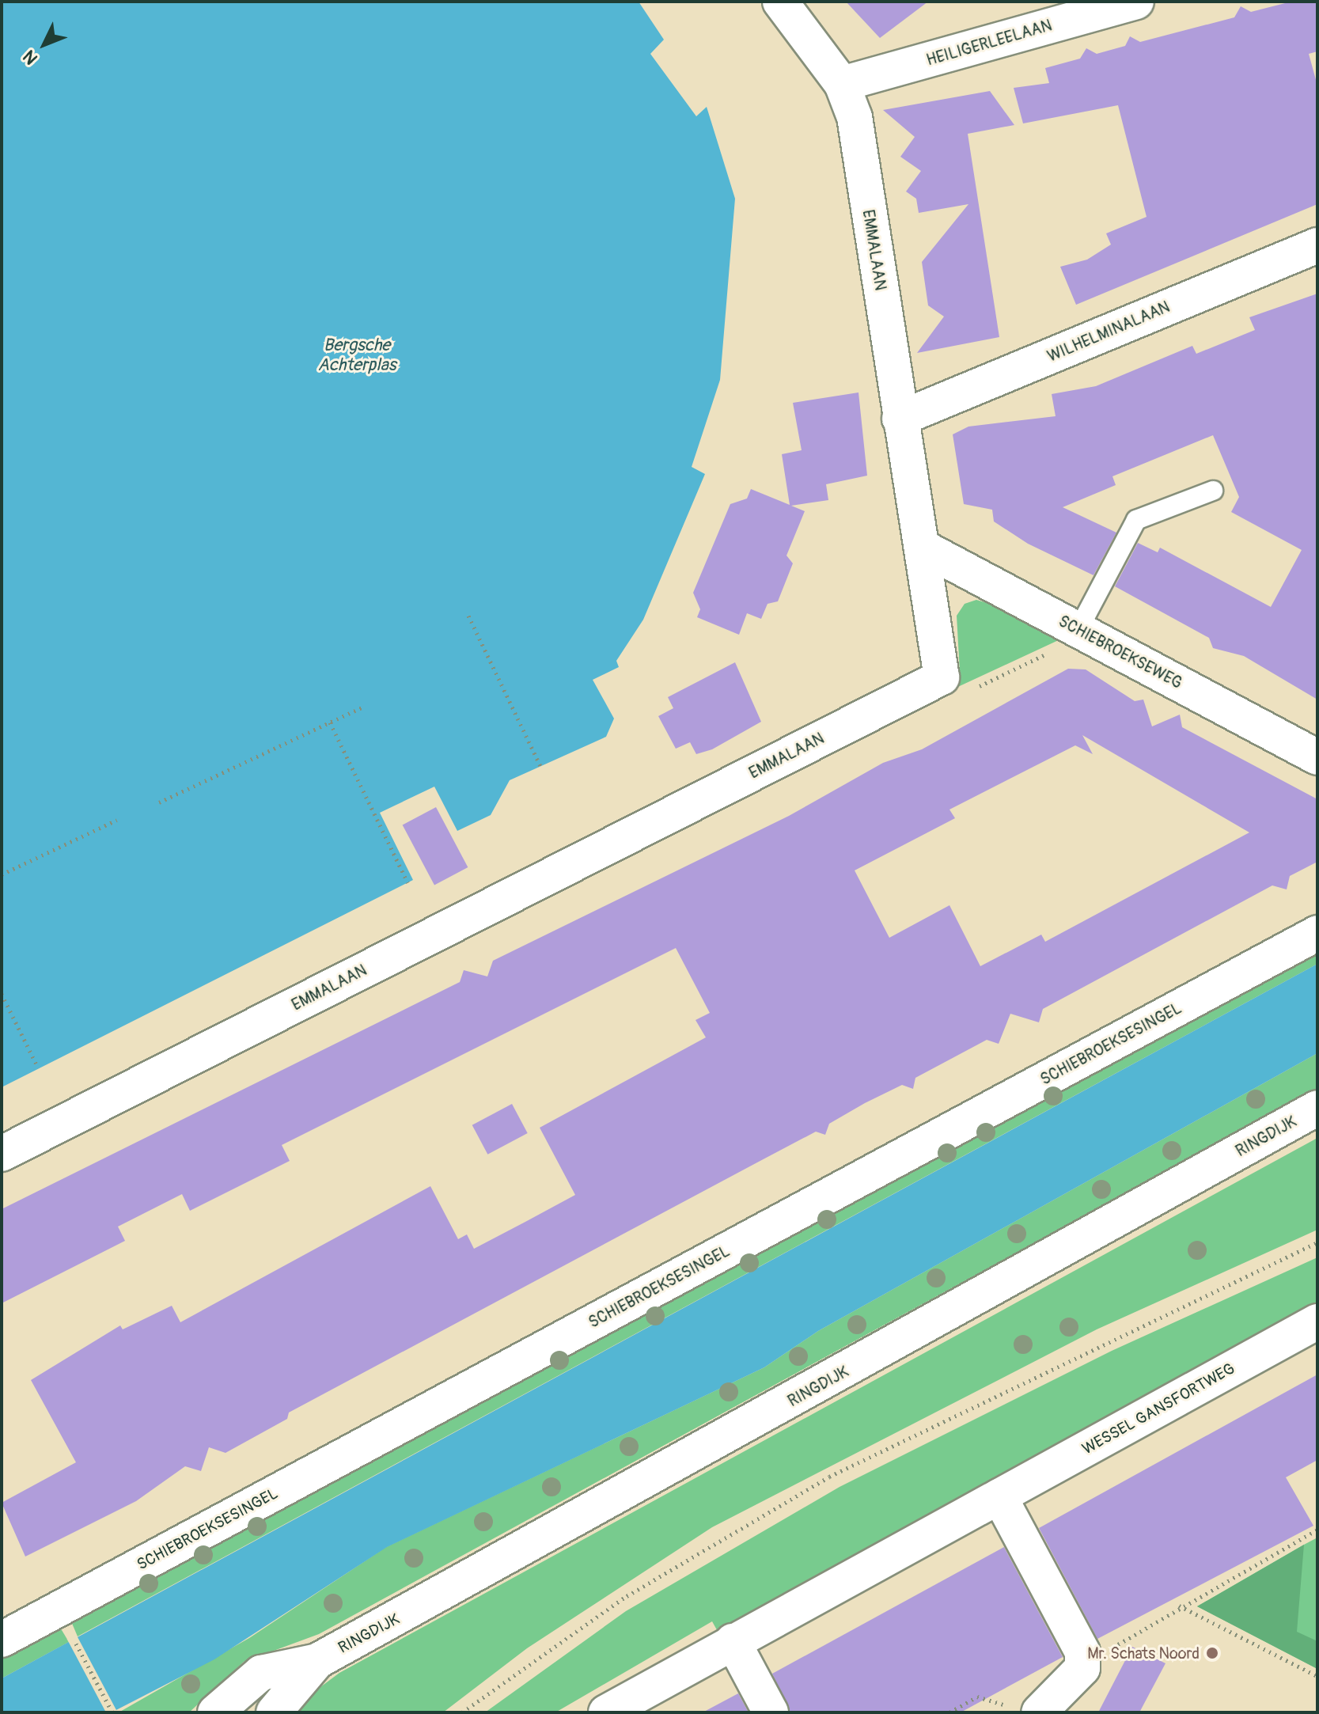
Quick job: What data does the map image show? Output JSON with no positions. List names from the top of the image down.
{
  "streets": {
    "street": [
      "HEILIGERLEELAAN",
      "EMMALAAN",
      "WILHELMINALAAN",
      "SCHIEBROEKSEWEG",
      "SCHIEBROEKSESINGEL",
      "RINGDIJK",
      "WESSEL GANSFORTWEG"
    ]
  },
  "crossings": [
    ["HEILIGERLEELAAN", "EMMALAAN"],
    ["EMMALAAN", "WILHELMINALAAN"],
    ["EMMALAAN", "SCHIEBROEKSEWEG"]
  ],
  "water": ["Bergsche Achterplas"],
  "places": ["Mr. Schats Noord"],
  "north": "bottom left"
}
